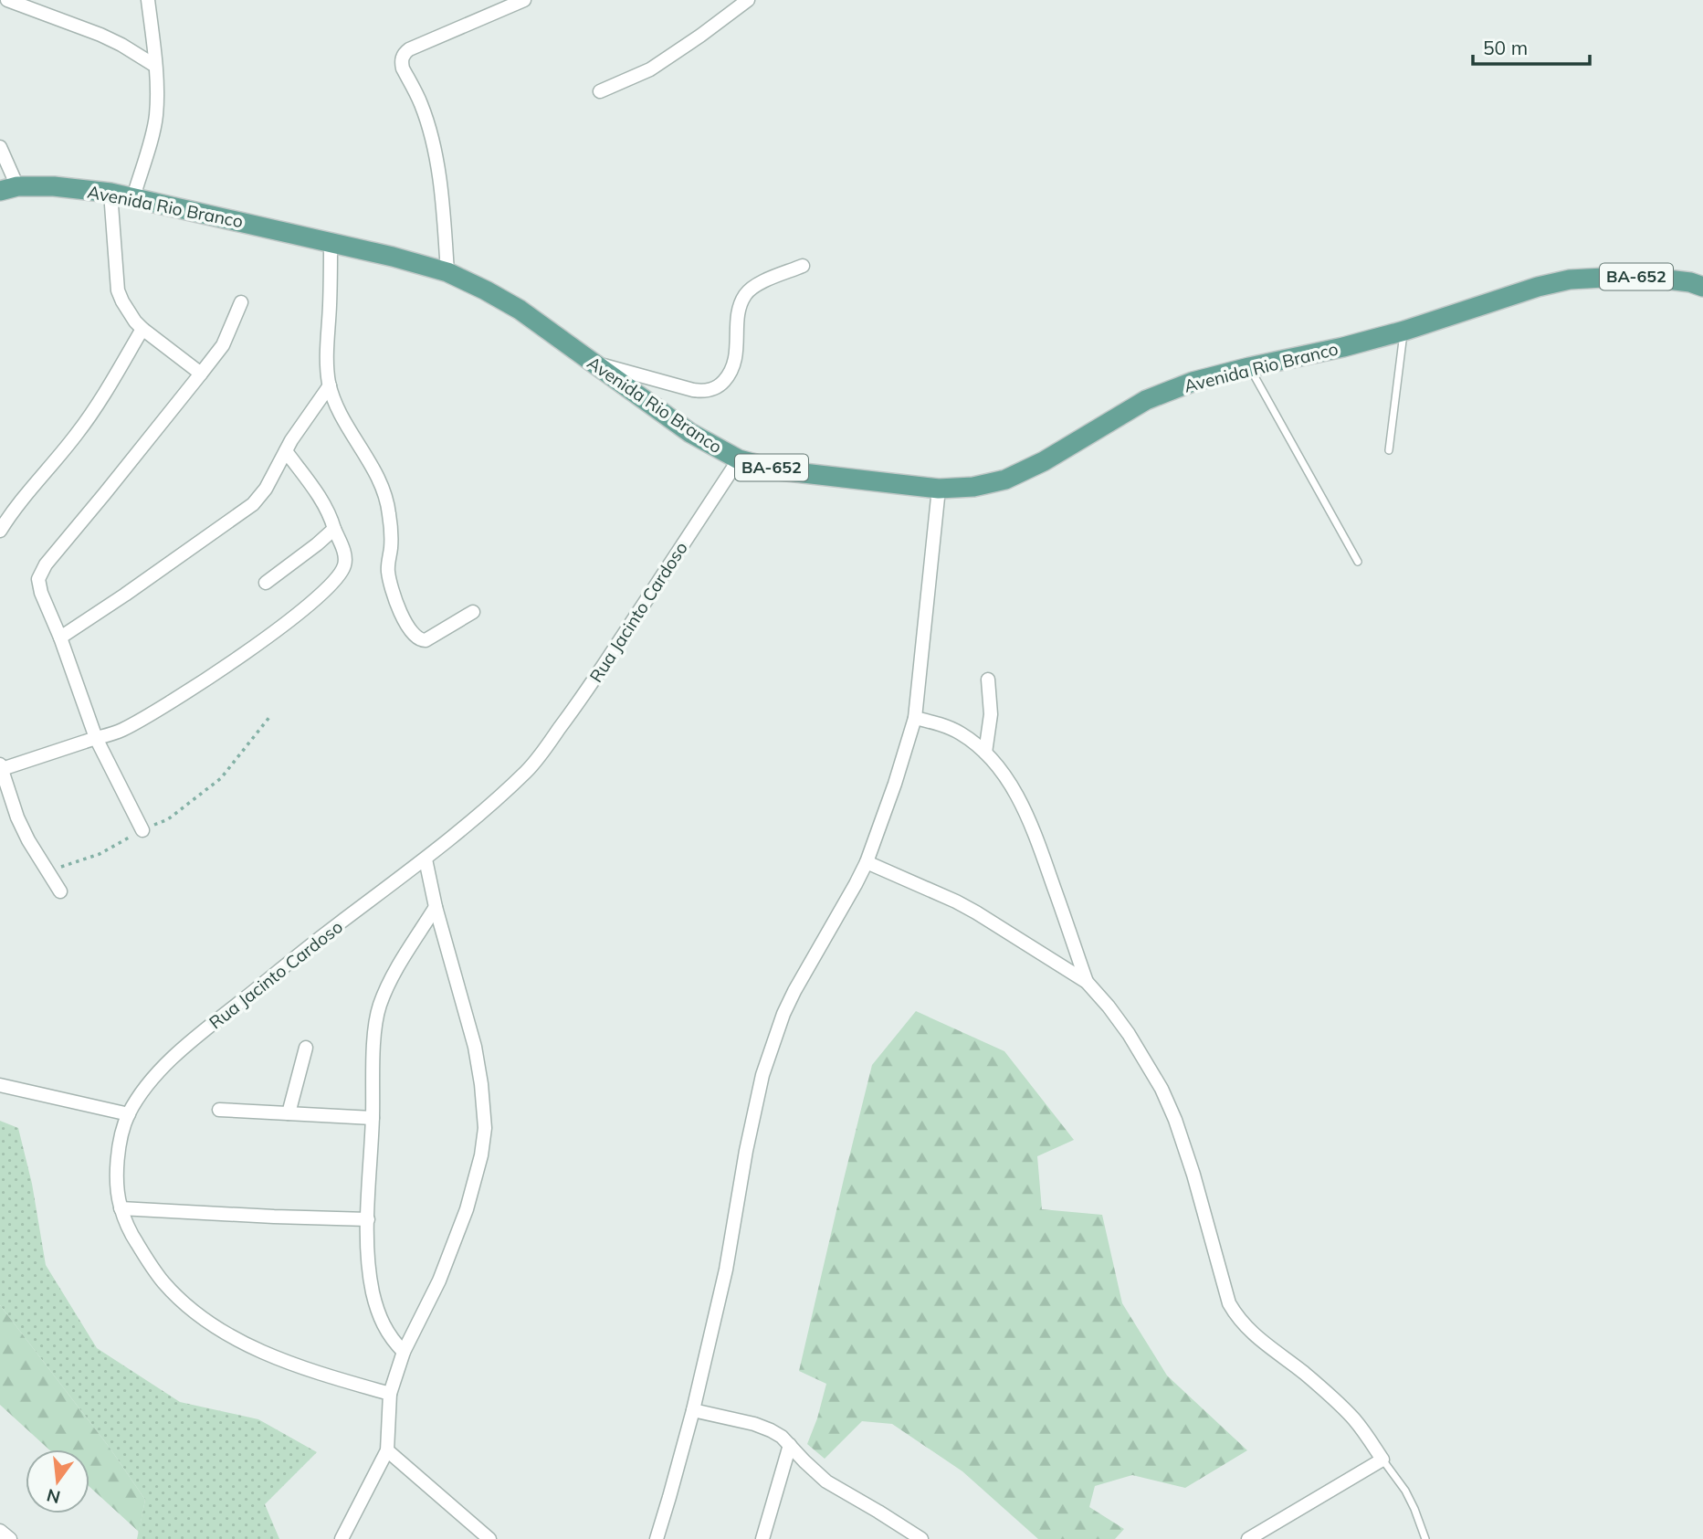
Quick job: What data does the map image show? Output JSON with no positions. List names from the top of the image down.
{
  "streets": {
    "main road": ["Avenida Rio Branco", "BA-652"],
    "street": ["Rua Jacinto Cardoso"]
  },
  "crossings": [
    ["Avenida Rio Branco", "Rua Jacinto Cardoso"]
  ],
  "scale_bar": "50 m",
  "north": "bottom"
}
